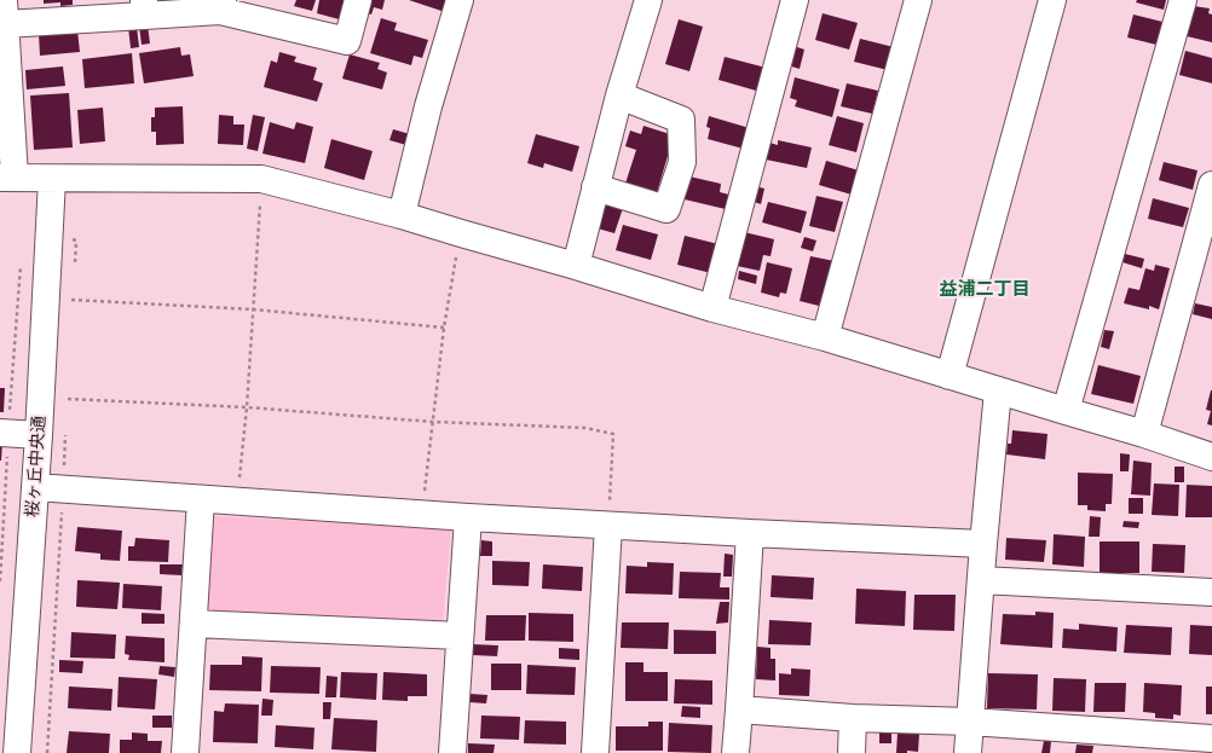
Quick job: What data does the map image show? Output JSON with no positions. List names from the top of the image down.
{
  "streets": {
    "street": ["桜ヶ丘中央通"]
  },
  "districts": ["益浦二丁目"]
}
